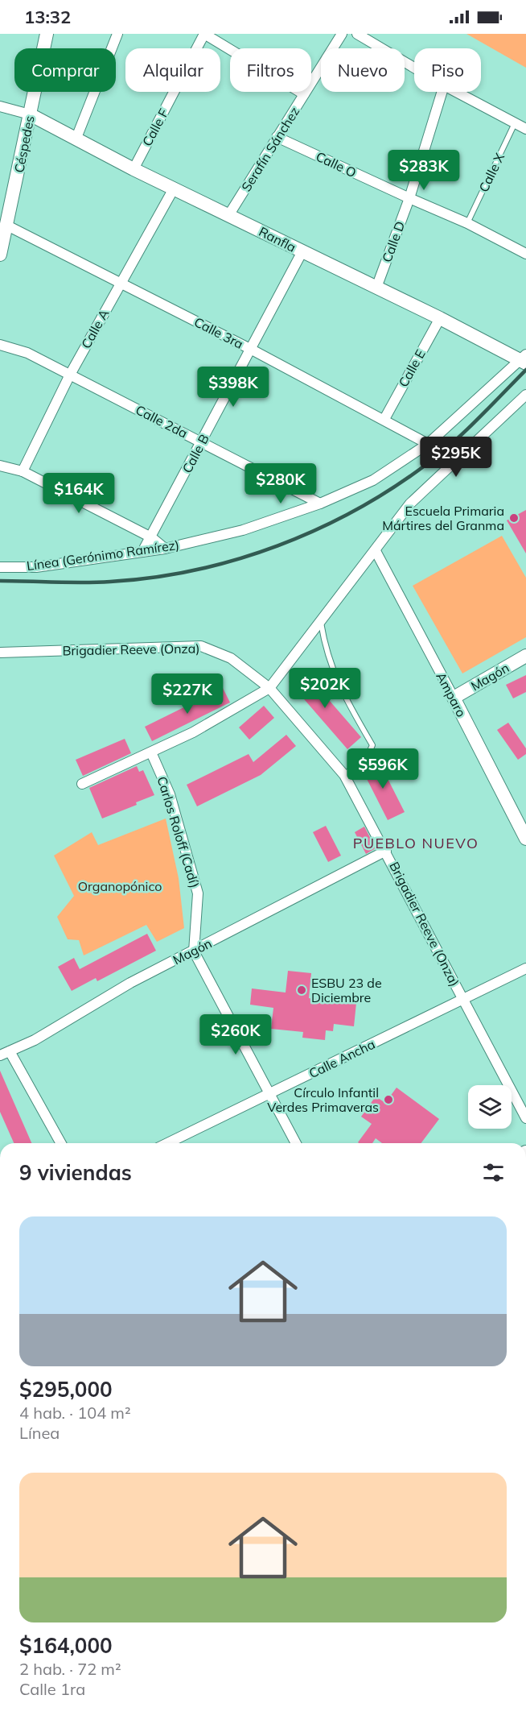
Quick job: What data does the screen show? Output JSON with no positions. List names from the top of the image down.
{
  "streets": {
    "street": [
      "Calle F",
      "Céspedes",
      "Serafín Sánchez",
      "Calle O",
      "Ranfla",
      "Calle D",
      "Calle A",
      "Calle 3ra",
      "Calle E",
      "Calle 2da",
      "Calle B",
      "Línea (Gerónimo Ramírez)",
      "Brigadier Reeve (Onza)",
      "Magón",
      "Amparo",
      "Carlos Roloff (Cadí)",
      "Calle Ancha"
    ],
    "lane": ["Calle X"]
  },
  "crossings": [
    ["Calle F", "Ranfla"],
    ["Céspedes", "Ranfla"],
    ["Céspedes", "Calle 3ra"],
    ["Serafín Sánchez", "Calle O"],
    ["Serafín Sánchez", "Ranfla"],
    ["Calle O", "Calle X"],
    ["Calle O", "Calle D"],
    ["Ranfla", "Calle D"],
    ["Ranfla", "Calle A"],
    ["Ranfla", "Calle E"],
    ["Ranfla", "Calle B"],
    ["Ranfla", "Línea (Gerónimo Ramírez)"],
    ["Calle A", "Calle 3ra"],
    ["Calle A", "Calle 2da"],
    ["Calle 3ra", "Calle E"],
    ["Calle 3ra", "Calle B"],
    ["Calle 3ra", "Línea (Gerónimo Ramírez)"],
    ["Calle 2da", "Calle B"],
    ["Calle 2da", "Línea (Gerónimo Ramírez)"],
    ["Calle B", "Línea (Gerónimo Ramírez)"],
    ["Brigadier Reeve (Onza)", "Magón"],
    ["Brigadier Reeve (Onza)", "Calle Ancha"],
    ["Magón", "Amparo"],
    ["Magón", "Carlos Roloff (Cadí)"]
  ],
  "districts": ["PUEBLO NUEVO"],
  "parks": ["Organopónico"],
  "places": ["Escuela Primaria Mártires del Granma", "ESBU 23 de Diciembre", "Círculo Infantil Verdes Primaveras"],
  "page": {
    "status": "13:32",
    "chip": [
      "Comprar",
      "Alquilar",
      "Filtros",
      "Nuevo",
      "Piso"
    ],
    "price": [
      "$283K",
      "$398K",
      "$295K",
      "$280K",
      "$164K",
      "$202K",
      "$227K",
      "$596K",
      "$260K"
    ],
    "heading": "9 viviendas",
    "list": [
      {
        "name": "$295,000",
        "note": "4 hab. · 104 m² · Línea"
      },
      {
        "name": "$164,000",
        "note": "2 hab. · 72 m² · Calle 1ra"
      }
    ]
  }
}
